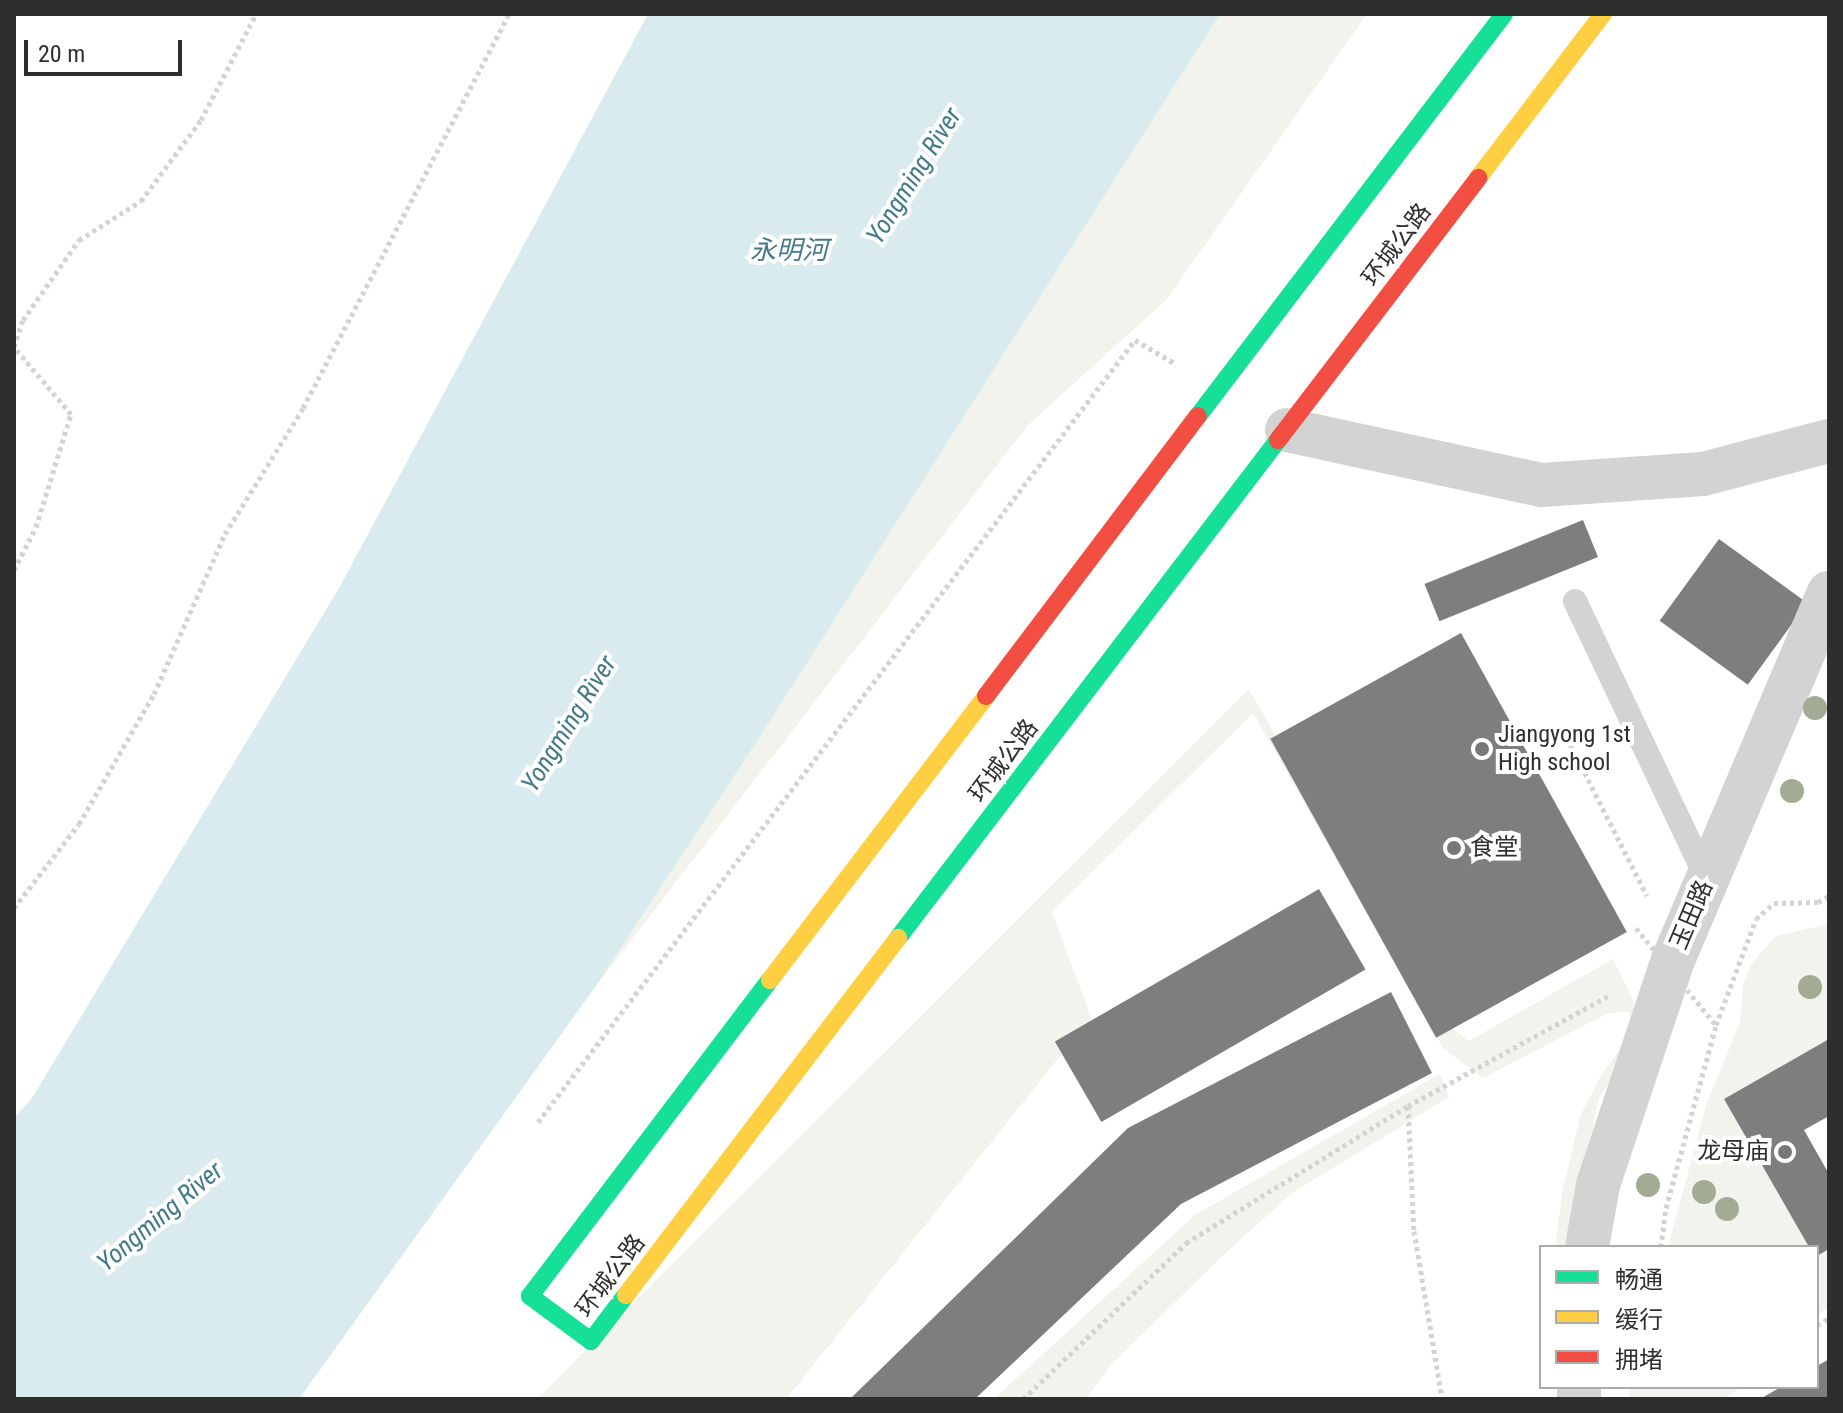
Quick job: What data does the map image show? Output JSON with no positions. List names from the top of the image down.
{
  "streets": {
    "main road": ["环城公路"],
    "street": ["玉田路"]
  },
  "water": ["Yongming River", "永明河"],
  "places": ["Jiangyong 1st High school", "食堂", "龙母庙"],
  "legend": ["畅通", "缓行", "拥堵"],
  "scale_bar": "20 m"
}
